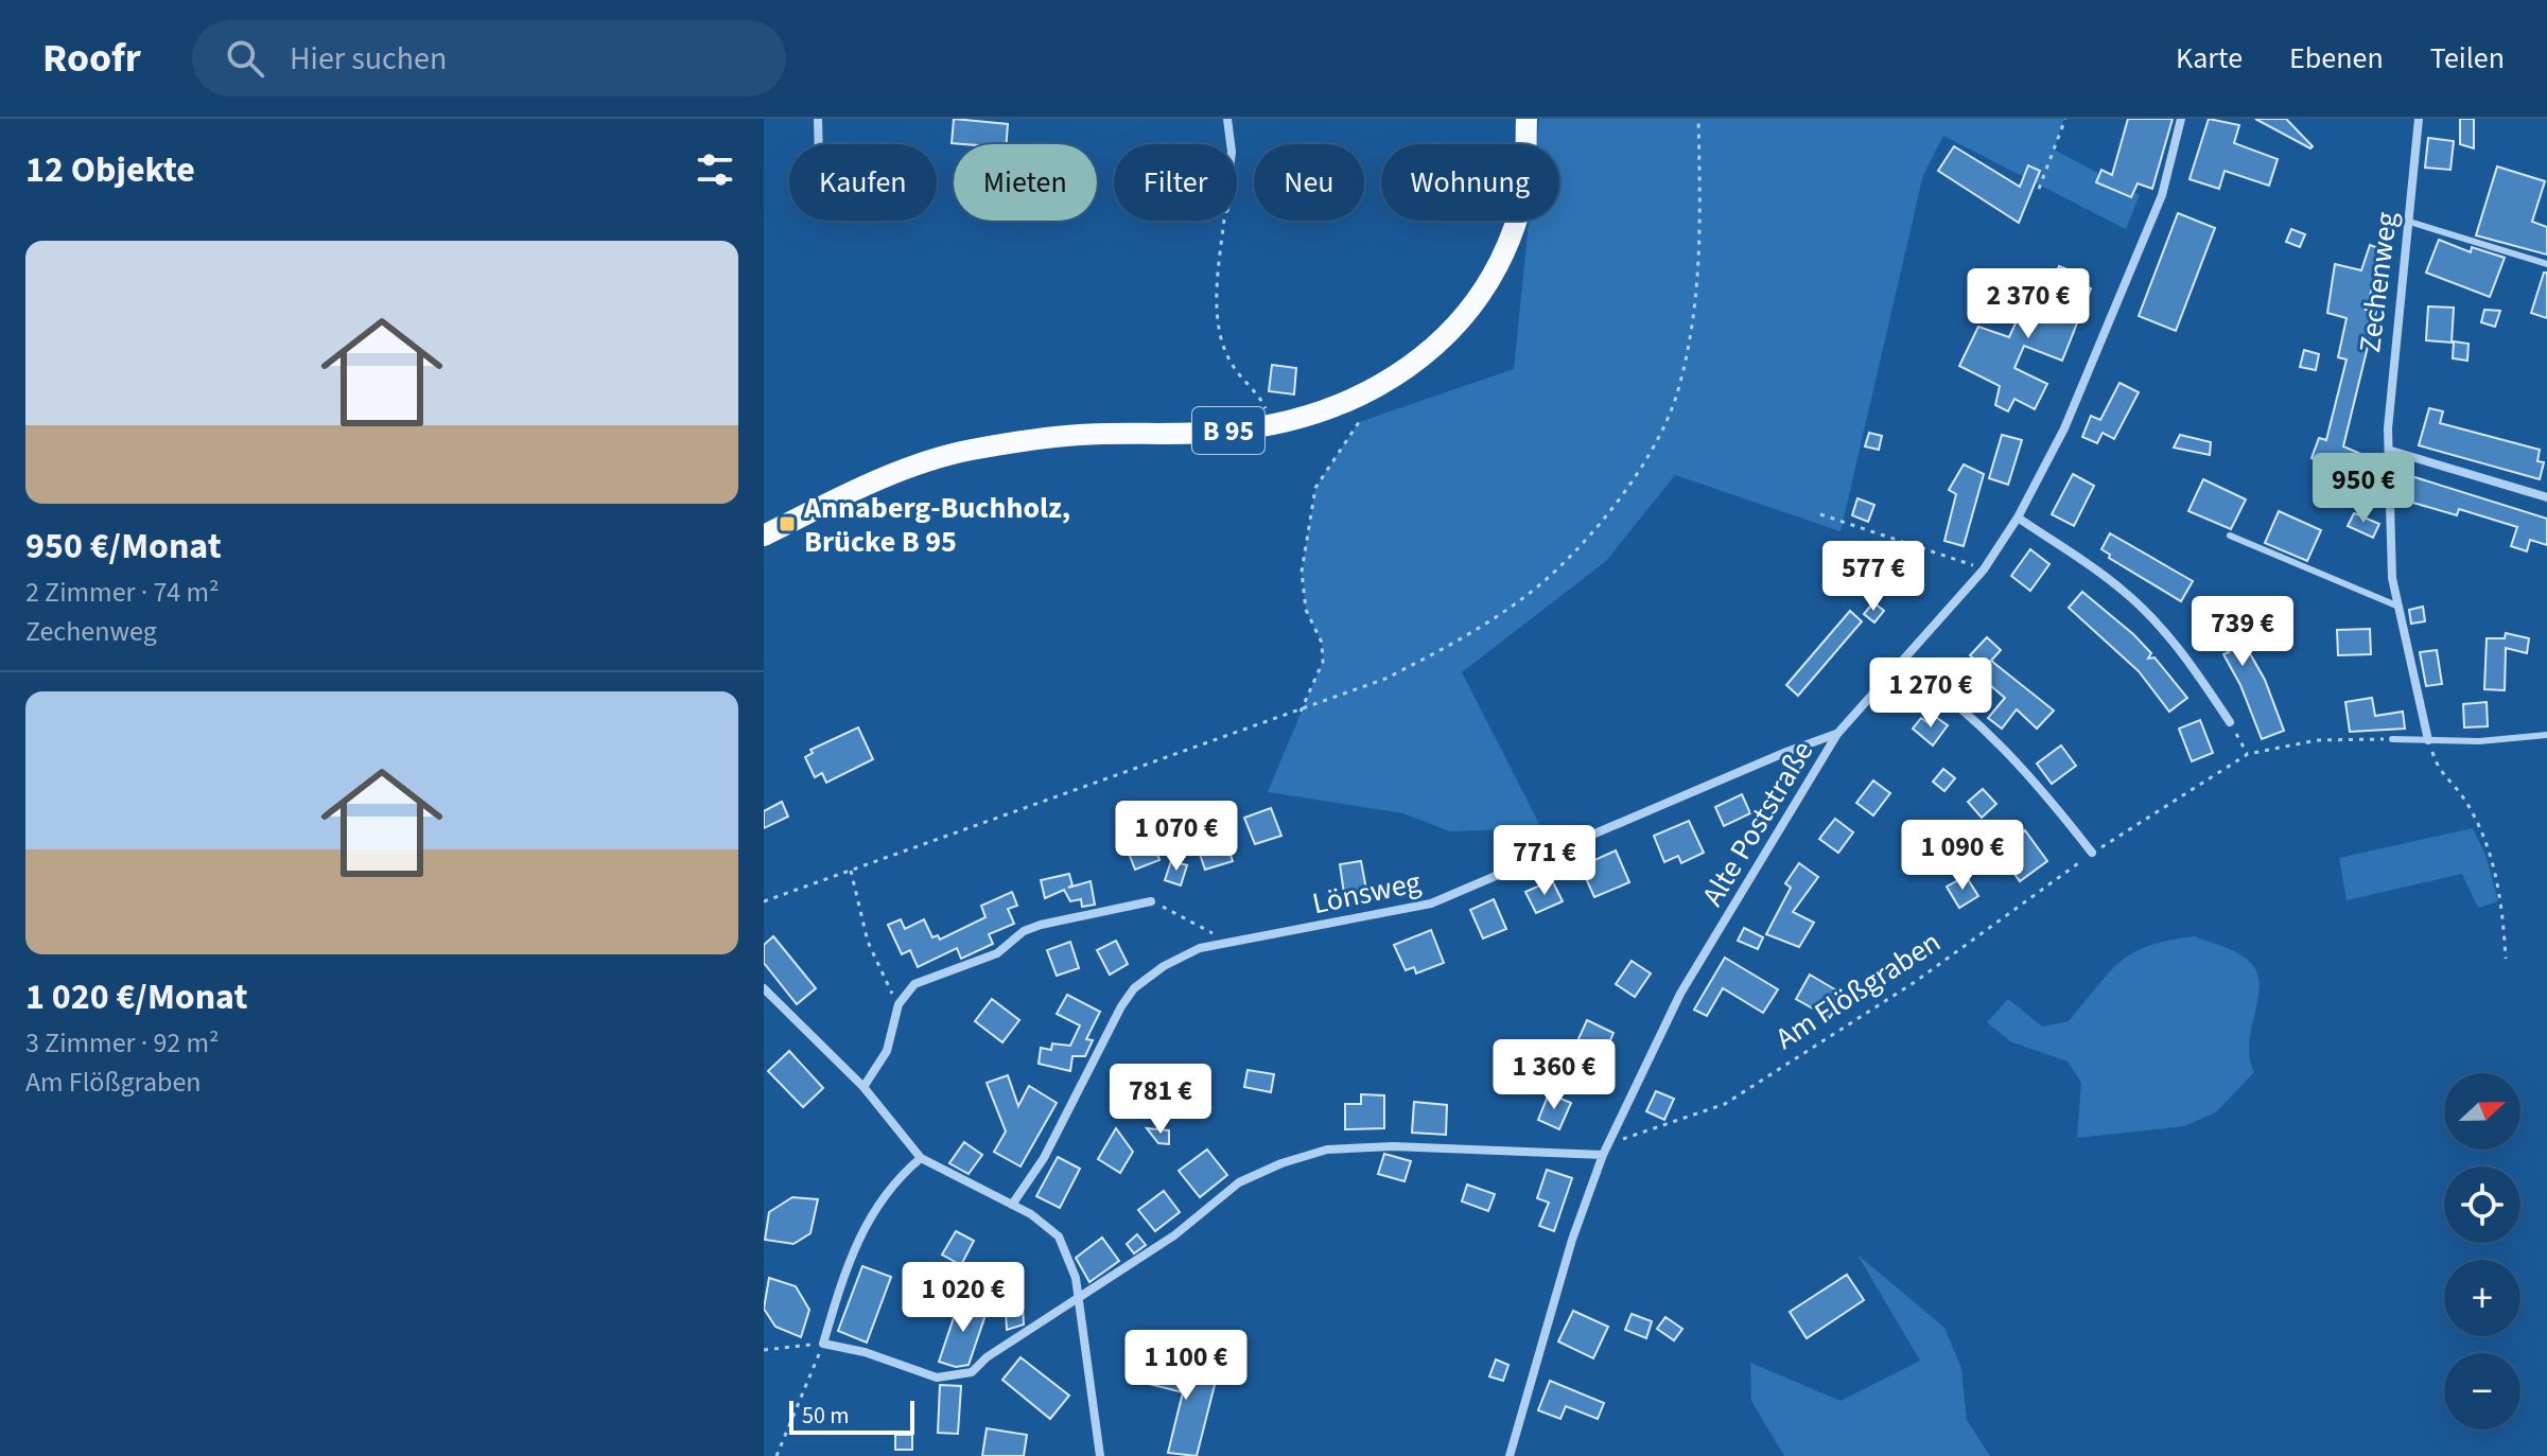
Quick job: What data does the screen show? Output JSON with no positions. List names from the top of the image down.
{
  "streets": {
    "main road": ["B 95"],
    "street": ["Zechenweg", "Alte Poststraße", "Lönsweg"],
    "path": ["Am Flößgraben"]
  },
  "crossings": [
    ["Alte Poststraße", "Lönsweg"],
    ["Alte Poststraße", "Am Flößgraben"]
  ],
  "places": {
    "transit": ["Annaberg-Buchholz, Brücke B 95"]
  },
  "scale_bar": "50 m",
  "north": "right",
  "page": {
    "header": "Roofr",
    "search": "Hier suchen",
    "nav": ["Karte", "Ebenen", "Teilen"],
    "heading": "12 Objekte",
    "chip": [
      "Kaufen",
      "Mieten",
      "Filter",
      "Neu",
      "Wohnung"
    ],
    "list": [
      {
        "name": "950 €/Monat",
        "note": "2 Zimmer · 74 m² · Zechenweg"
      },
      {
        "name": "1 020 €/Monat",
        "note": "3 Zimmer · 92 m² · Am Flößgraben"
      }
    ],
    "price": [
      "2 370 €",
      "950 €",
      "577 €",
      "739 €",
      "1 270 €",
      "1 070 €",
      "1 090 €",
      "771 €",
      "1 360 €",
      "781 €",
      "1 020 €",
      "1 100 €"
    ],
    "map_buttons": ["+", "−"],
    "scale": "50 m"
  }
}
